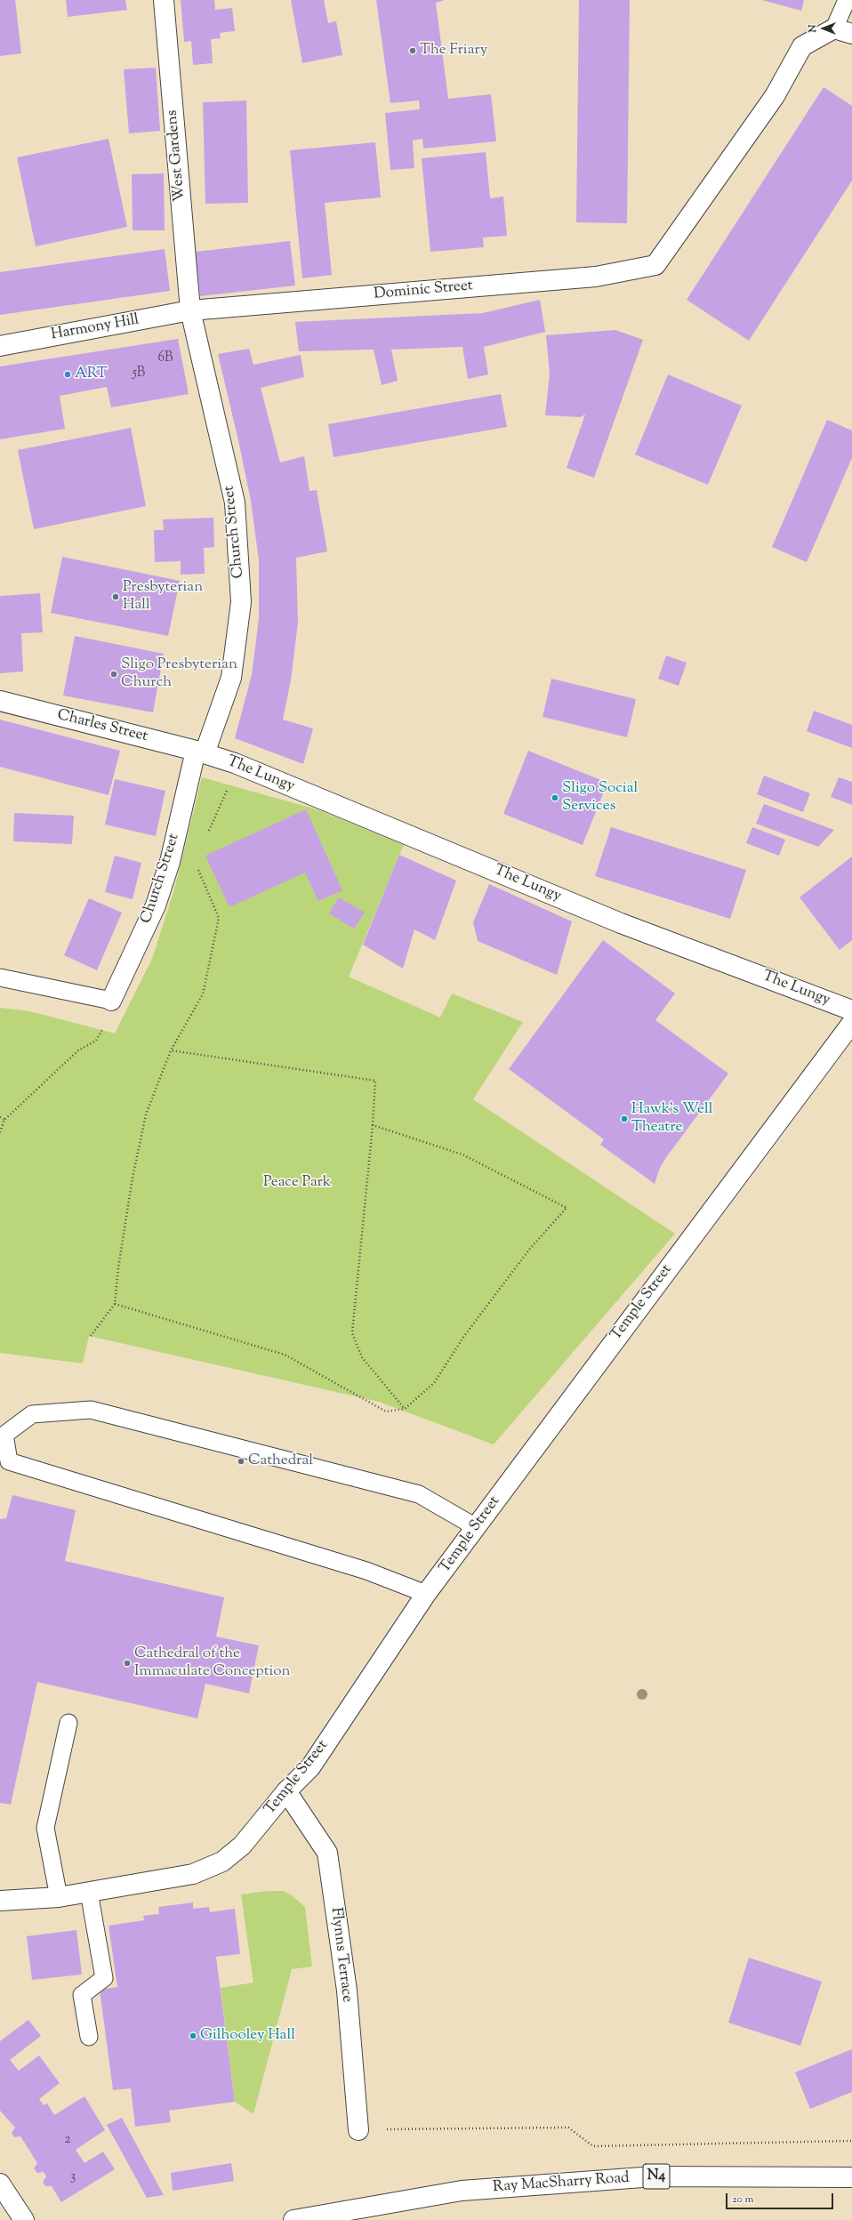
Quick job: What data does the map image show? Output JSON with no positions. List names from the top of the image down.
{
  "streets": {
    "main road": [
      "West Gardens",
      "Dominic Street",
      "Harmony Hill",
      "Church Street",
      "Charles Street",
      "The Lungy",
      "Temple Street",
      "Flynns Terrace",
      "N4",
      "Ray MacSharry Road"
    ]
  },
  "crossings": [
    ["West Gardens", "Dominic Street"],
    ["West Gardens", "Harmony Hill"],
    ["West Gardens", "Church Street"],
    ["Dominic Street", "Harmony Hill"],
    ["Dominic Street", "Church Street"],
    ["Harmony Hill", "Church Street"],
    ["Church Street", "Charles Street"],
    ["Church Street", "The Lungy"],
    ["Charles Street", "The Lungy"],
    ["Temple Street", "Flynns Terrace"]
  ],
  "parks": ["Peace Park"],
  "places": [
    "The Friary",
    "ART",
    "Presbyterian Hall",
    "Sligo Presbyterian Church",
    "Sligo Social Services",
    "Hawk's Well Theatre",
    "Cathedral",
    "Cathedral of the Immaculate Conception",
    "Gilhooley Hall"
  ],
  "house_numbers": [
    "6B",
    "5B",
    "2",
    "3"
  ],
  "scale_bar": "20 m",
  "north": "left"
}
